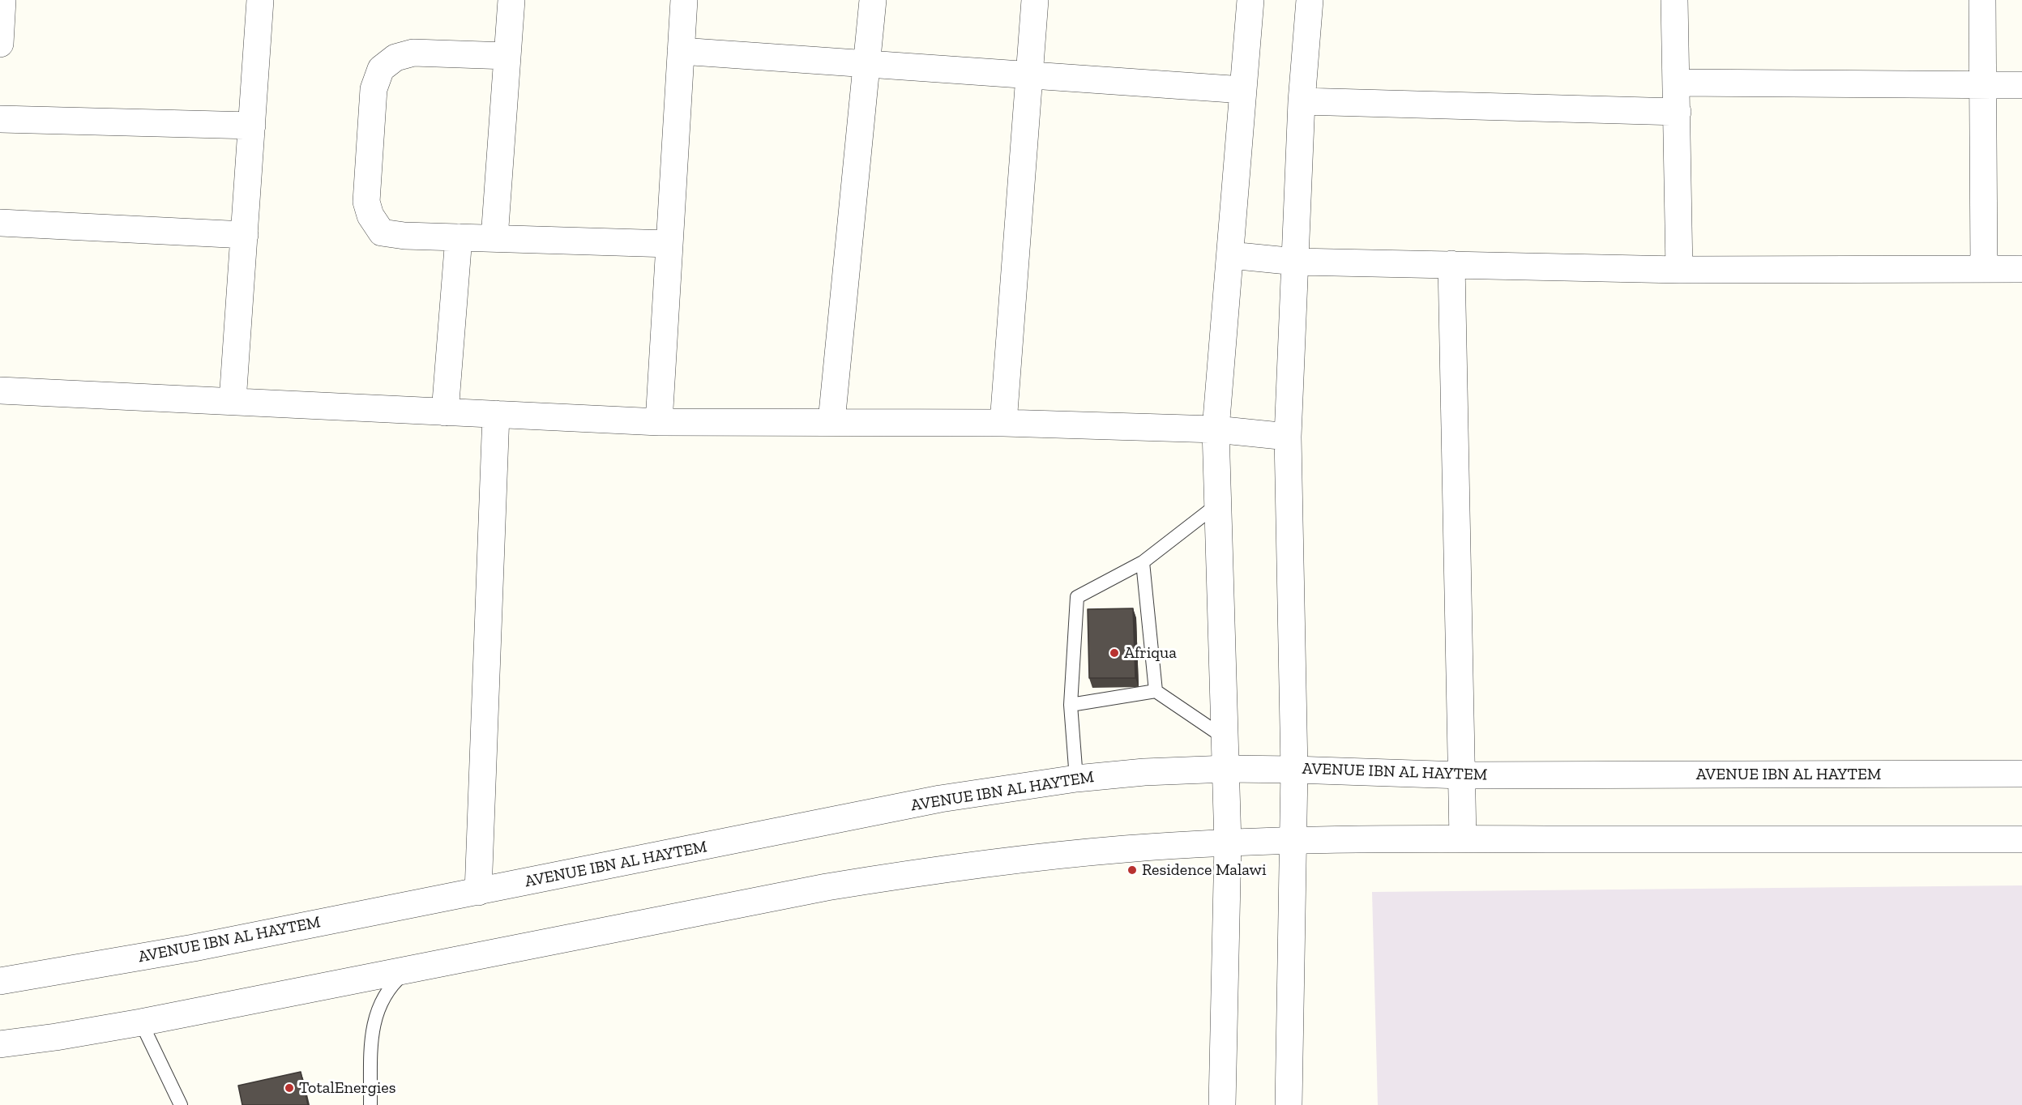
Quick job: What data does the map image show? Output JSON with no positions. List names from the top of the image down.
{
  "streets": {
    "street": ["AVENUE IBN AL HAYTEM"]
  },
  "places": ["Afriqua", "Residence Malawi", "TotalEnergies"]
}
